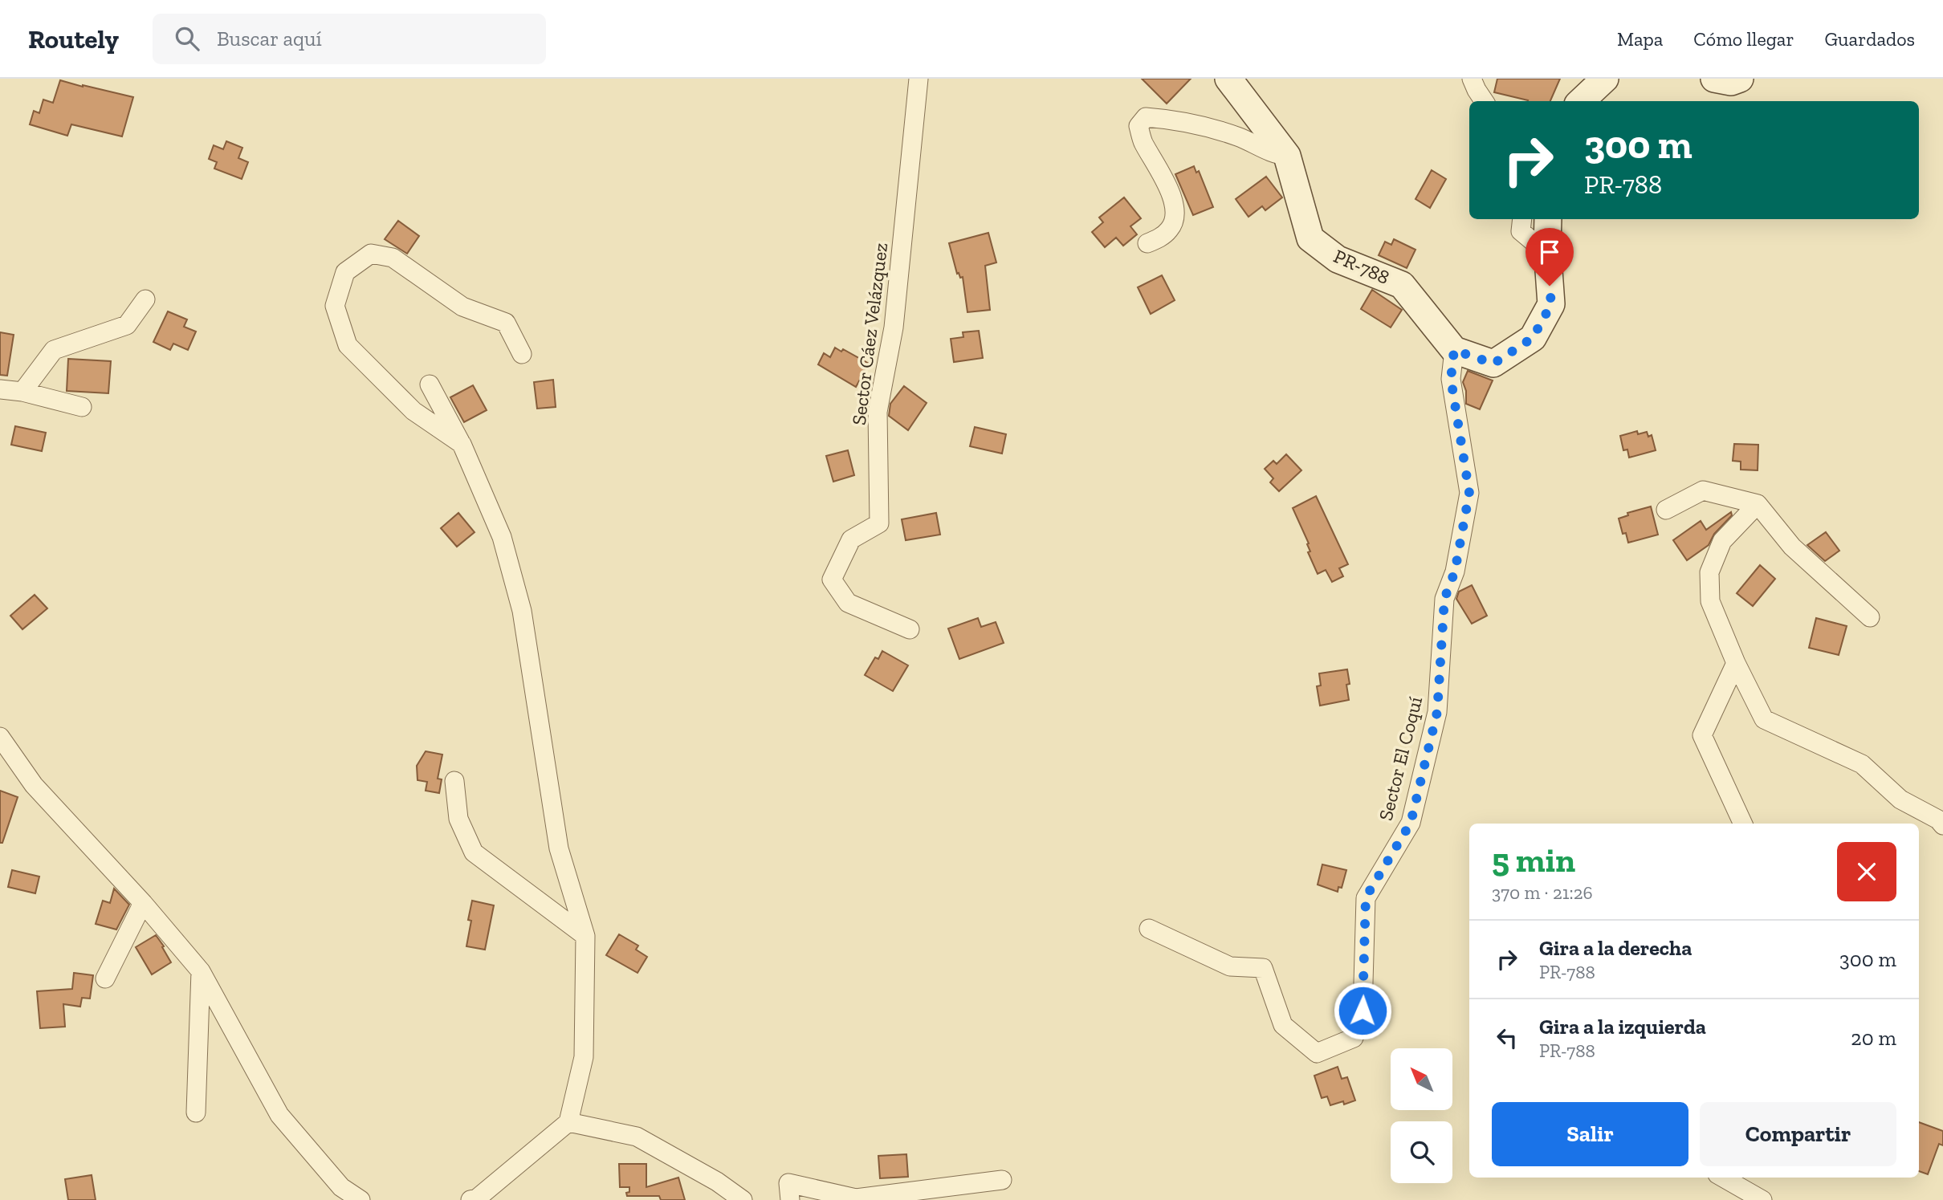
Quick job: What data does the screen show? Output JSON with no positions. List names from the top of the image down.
{
  "streets": {
    "street": ["PR-788", "Sector Cáez Velázquez", "Sector El Coquí"]
  },
  "crossings": [
    ["PR-788", "Sector El Coquí"]
  ],
  "north": "top left",
  "page": {
    "header": "Routely",
    "search": "Buscar aquí",
    "nav": ["Mapa", "Cómo llegar", "Guardados"],
    "turn": ["300 m", "PR-788"],
    "heading": ["5 min", "370 m · 21:26"],
    "list": [
      {
        "name": "Gira a la derecha",
        "note": "PR-788",
        "value": "300 m"
      },
      {
        "name": "Gira a la izquierda",
        "note": "PR-788",
        "value": "20 m"
      }
    ],
    "buttons": ["Salir", "Compartir"]
  }
}
